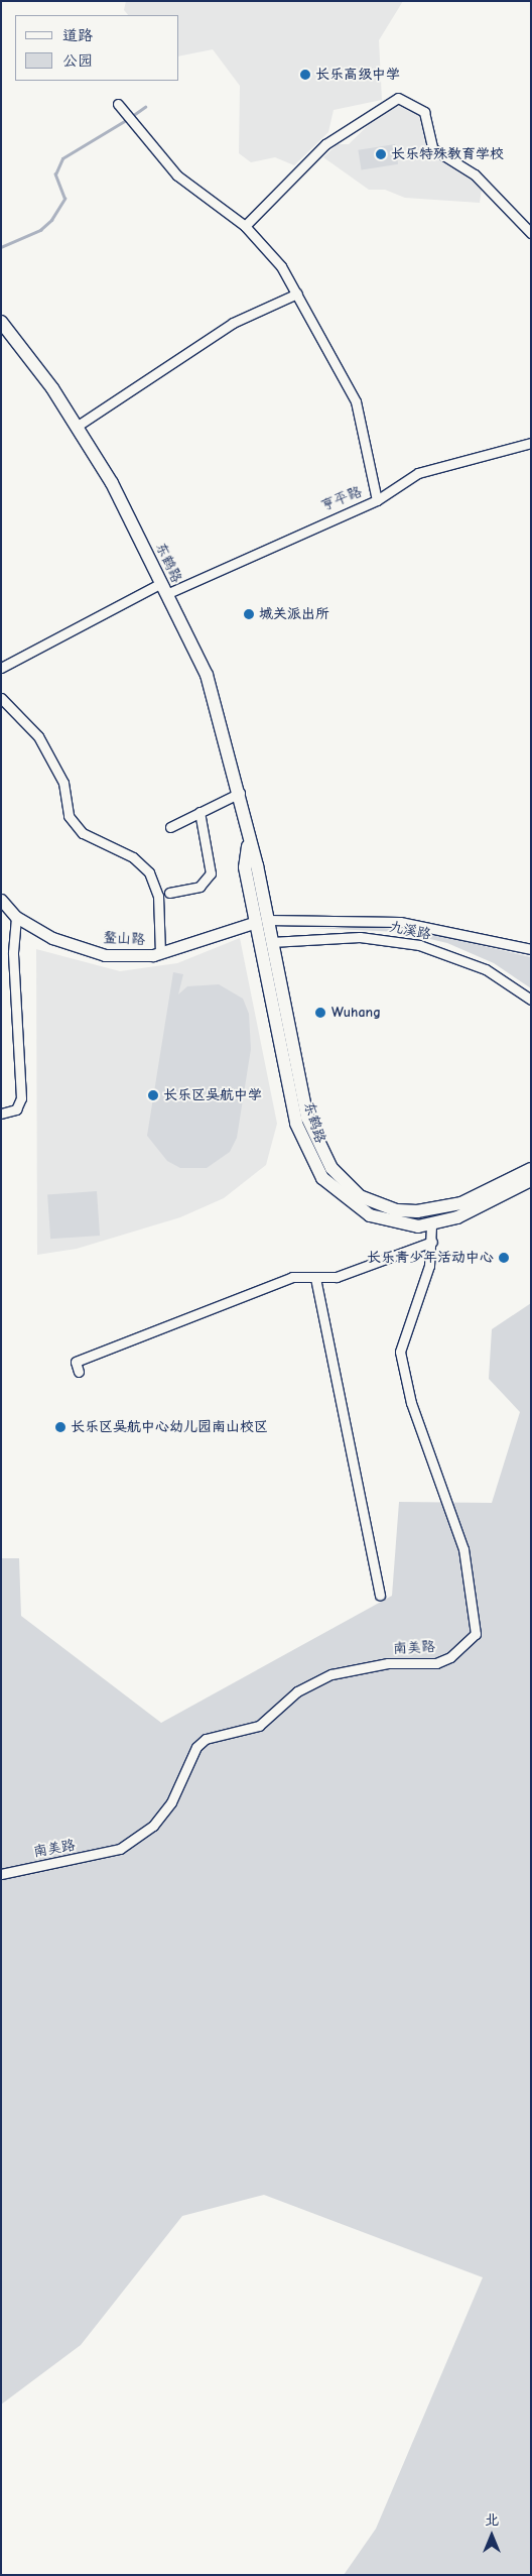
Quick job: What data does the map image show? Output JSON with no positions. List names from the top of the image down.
{
  "streets": {
    "main road": ["东鹤路"],
    "street": [
      "亨平路",
      "九溪路",
      "鳌山路",
      "南美路"
    ]
  },
  "crossings": [
    ["亨平路", "东鹤路"],
    ["东鹤路", "九溪路"],
    ["东鹤路", "鳌山路"],
    ["东鹤路", "南美路"],
    ["九溪路", "鳌山路"]
  ],
  "places": [
    "长乐高级中学",
    "长乐特殊教育学校",
    "城关派出所",
    "Wuhang",
    "长乐区吴航中学",
    "长乐青少年活动中心",
    "长乐区吴航中心幼儿园南山校区"
  ],
  "legend": ["道路", "公园"],
  "north": "top"
}
